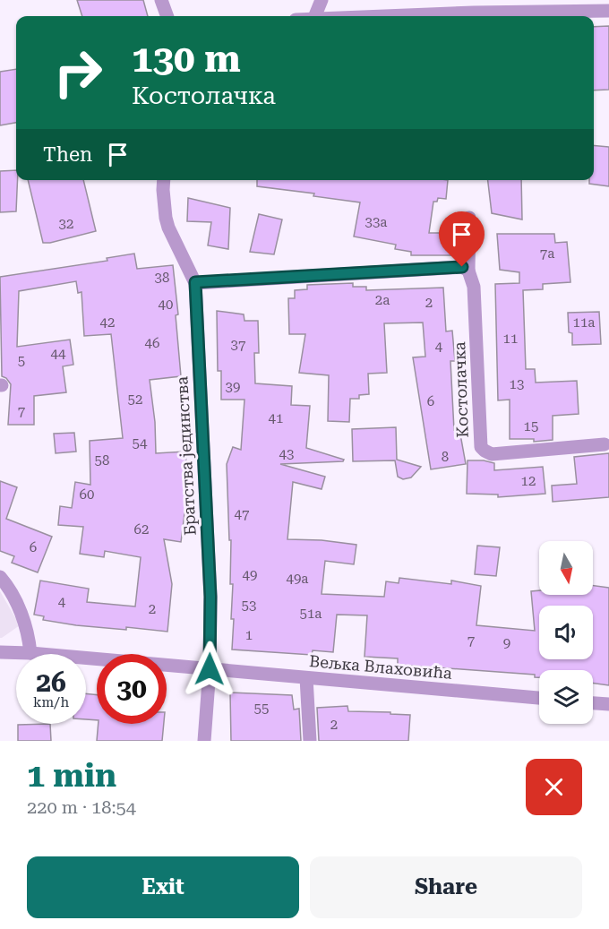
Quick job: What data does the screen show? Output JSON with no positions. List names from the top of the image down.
{
  "streets": {
    "street": ["Костолачка", "Братства јединства", "Вељка Влаховића"]
  },
  "crossings": [
    ["Братства јединства", "Вељка Влаховића"]
  ],
  "house_numbers": [
    "33a",
    "32",
    "7a",
    "38",
    "2a",
    "2",
    "40",
    "42",
    "11a",
    "11",
    "46",
    "37",
    "4",
    "44",
    "5",
    "13",
    "39",
    "52",
    "6",
    "7",
    "41",
    "15",
    "54",
    "43",
    "8",
    "58",
    "12",
    "60",
    "47",
    "62",
    "6",
    "49",
    "49a",
    "4",
    "53",
    "2",
    "51a",
    "1",
    "7",
    "9",
    "55",
    "2"
  ],
  "north": "bottom",
  "page": {
    "turn": ["130 m", "Костолачка"],
    "then": "Then",
    "speed": "26 km/h",
    "limit": "30",
    "heading": ["1 min", "220 m · 18:54"],
    "buttons": ["Exit", "Share"]
  }
}
